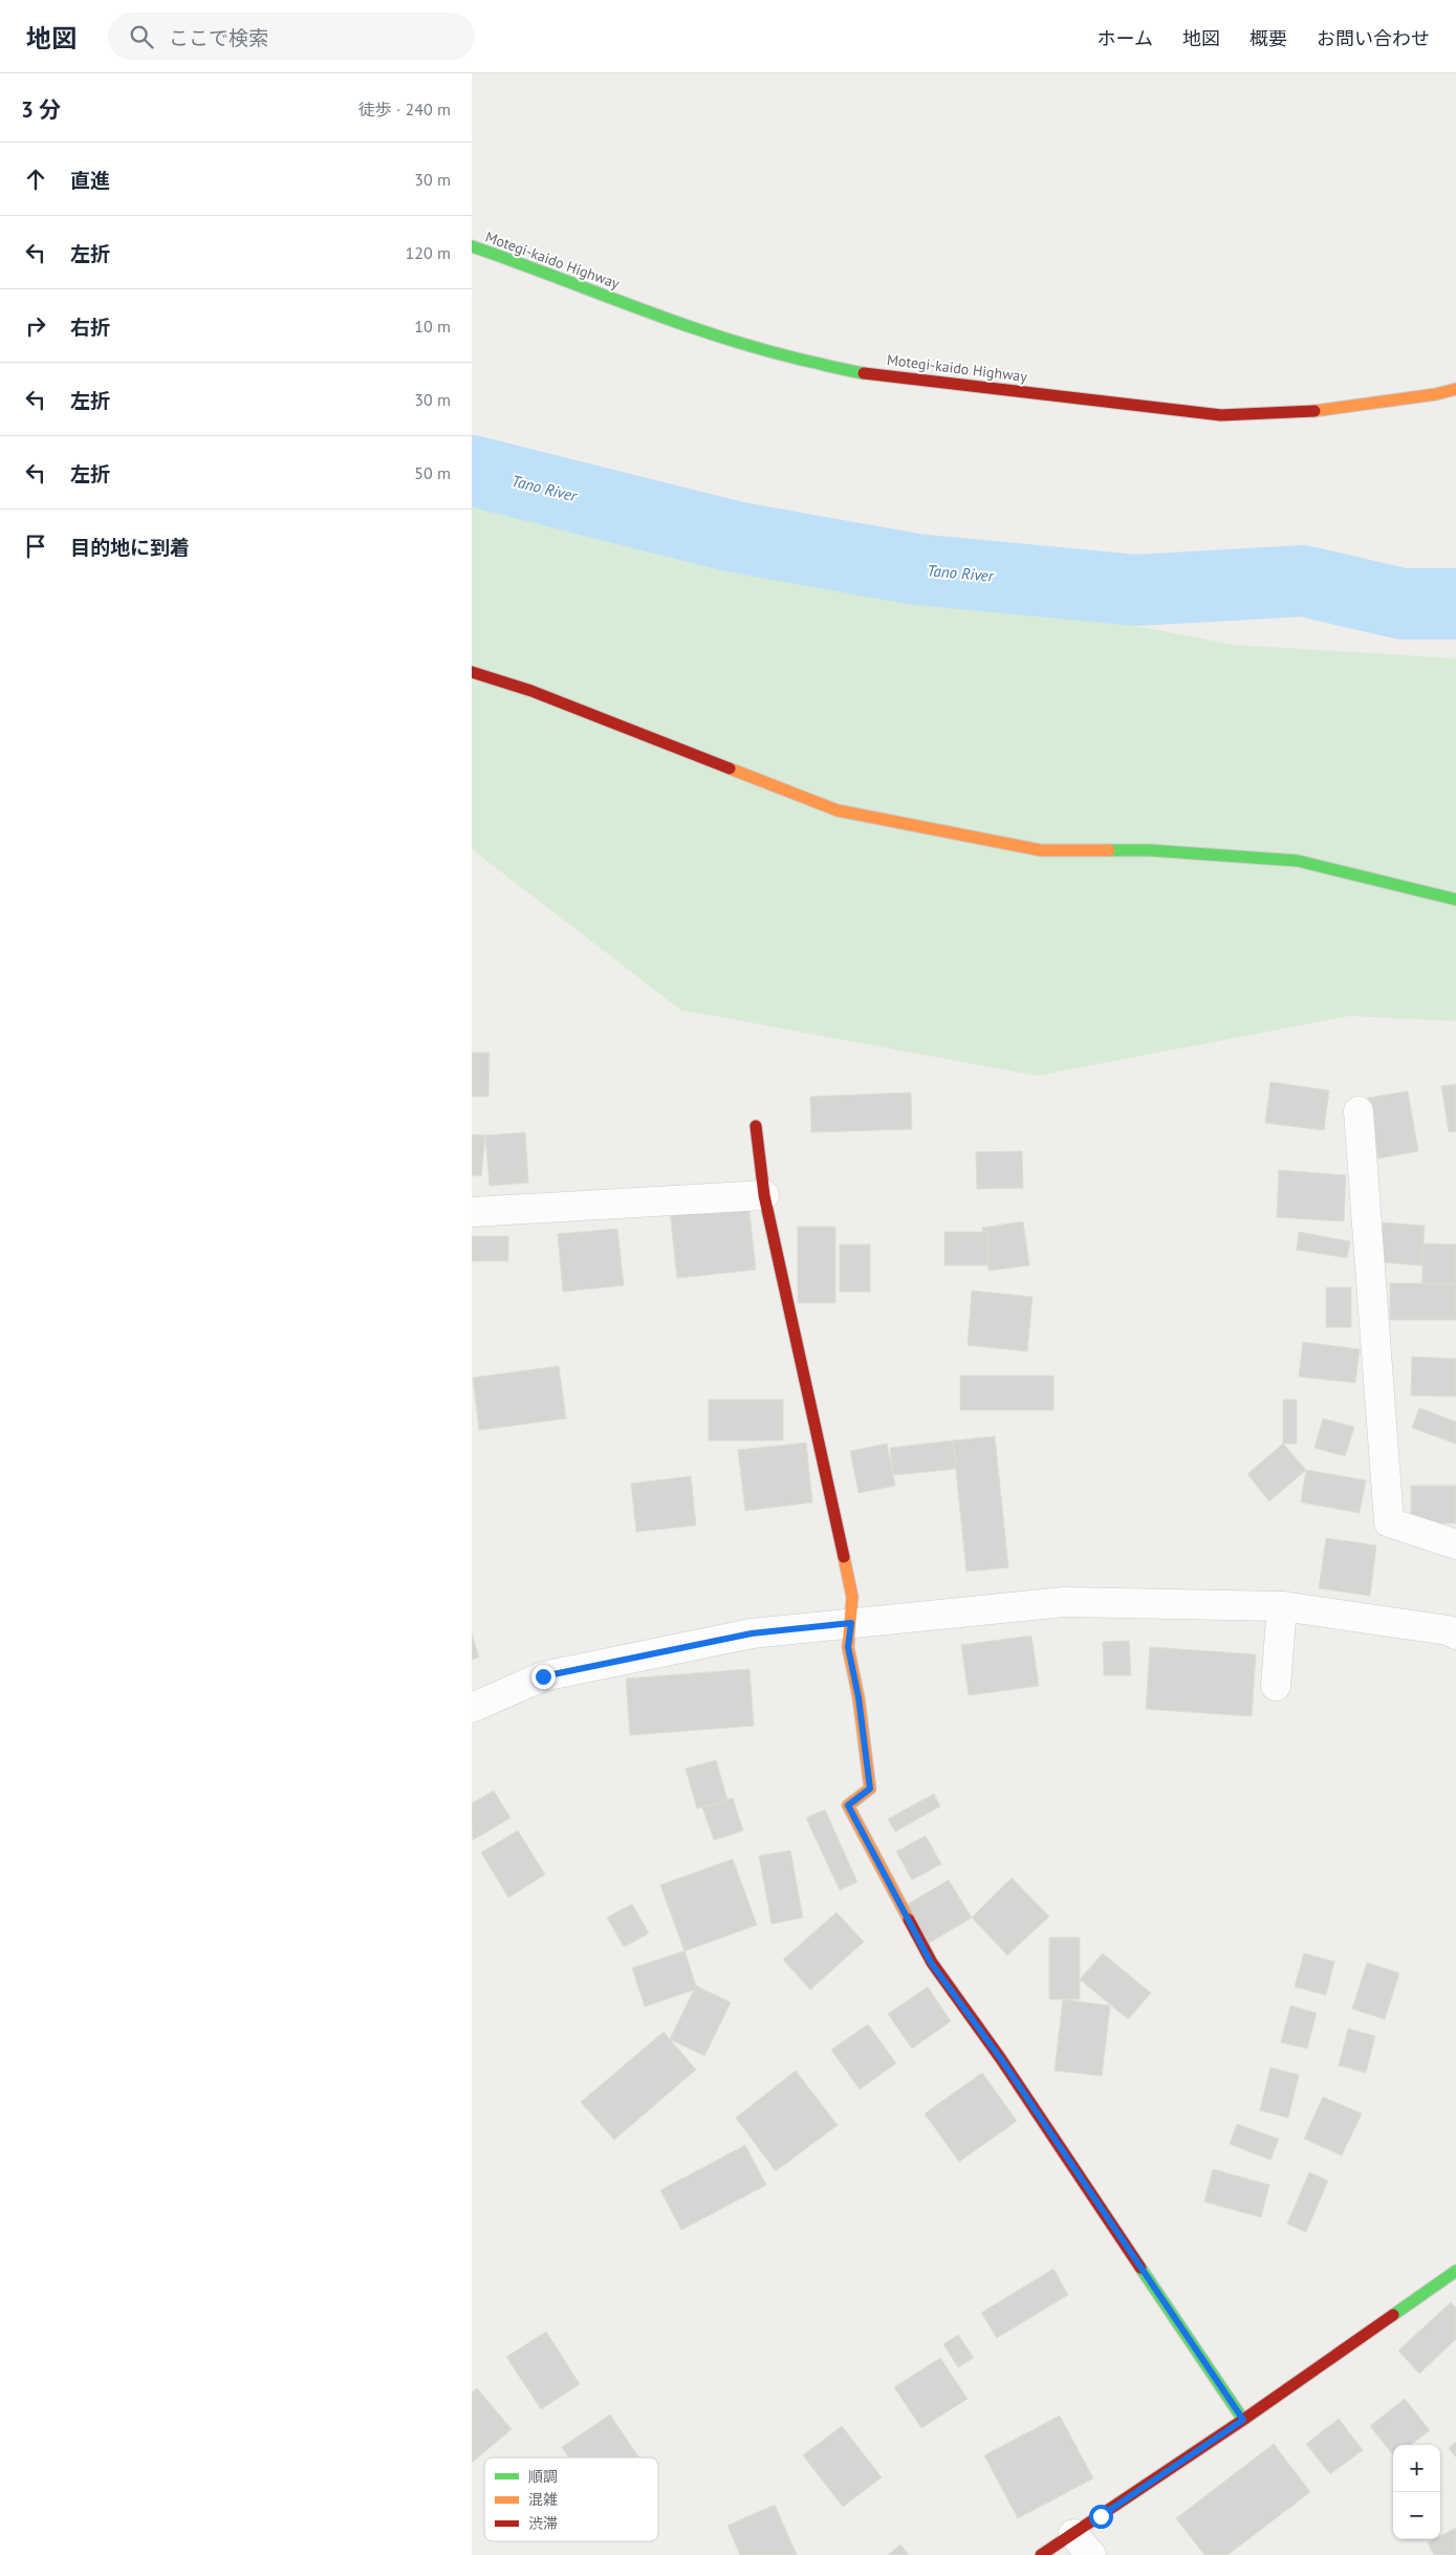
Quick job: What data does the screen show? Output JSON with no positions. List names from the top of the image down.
{
  "streets": {
    "street": ["Motegi-kaido Highway"]
  },
  "water": ["Tano River"],
  "legend": ["順調", "混雑", "渋滞"],
  "page": {
    "header": "地図",
    "search": "ここで検索",
    "nav": [
      "ホーム",
      "地図",
      "概要",
      "お問い合わせ"
    ],
    "heading": ["3 分", "徒歩 · 240 m"],
    "list": [
      ["直進", "30 m"],
      ["左折", "120 m"],
      ["右折", "10 m"],
      ["左折", "30 m"],
      ["左折", "50 m"],
      "目的地に到着"
    ],
    "map_buttons": ["+", "−"]
  }
}
